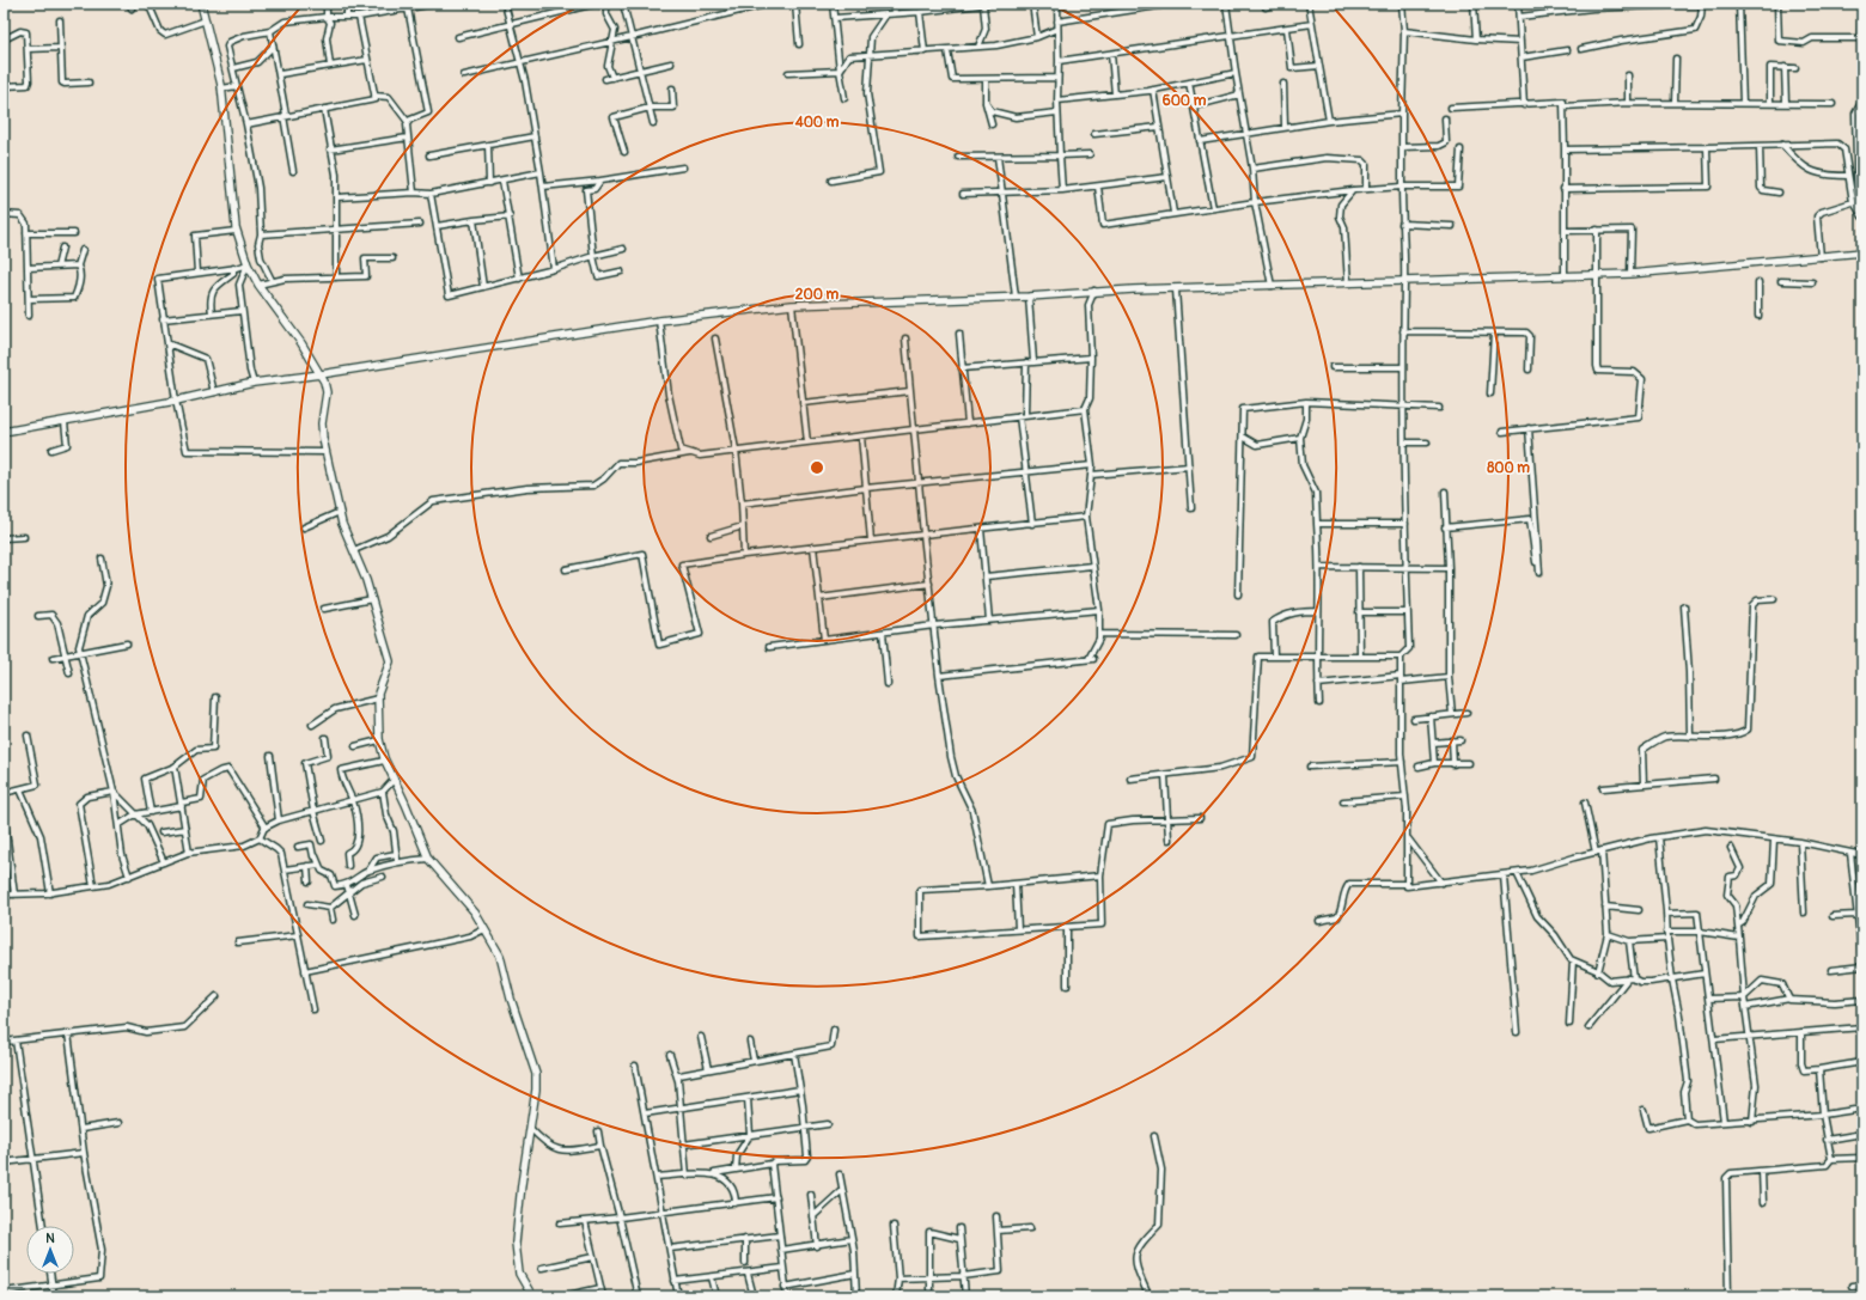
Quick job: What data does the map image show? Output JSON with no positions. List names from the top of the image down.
{
  "north": "top",
  "rings": [
    "600 m",
    "400 m",
    "200 m",
    "800 m"
  ]
}
